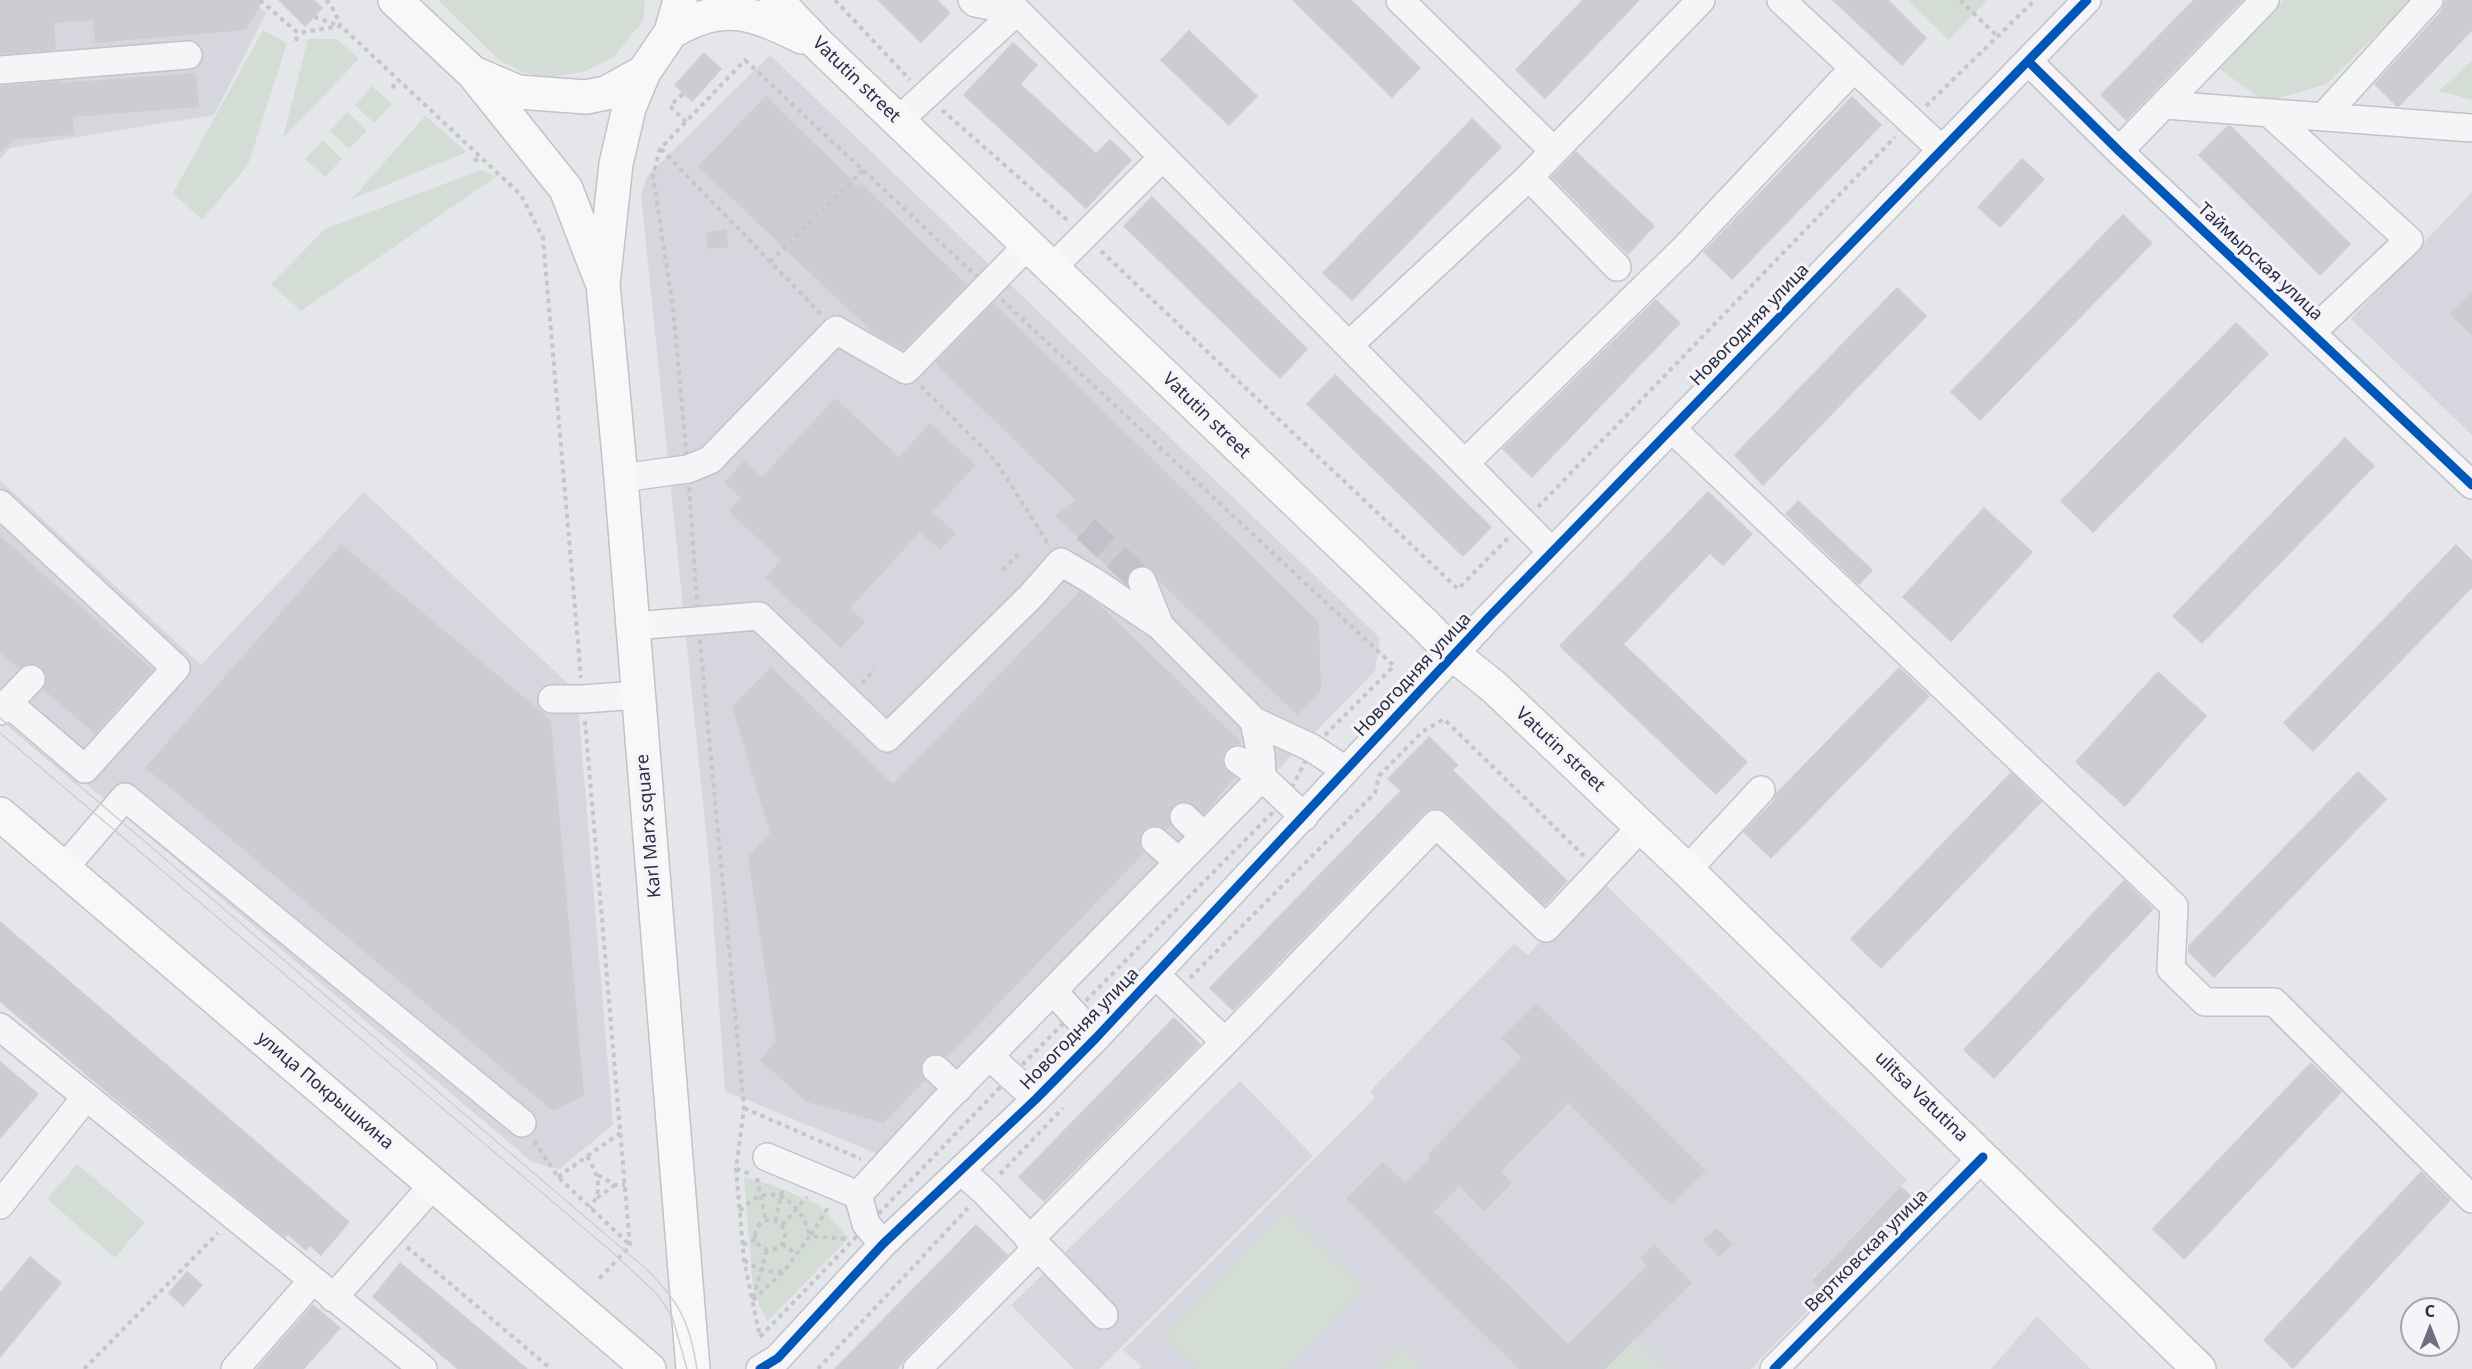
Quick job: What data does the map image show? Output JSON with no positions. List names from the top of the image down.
{
  "streets": {
    "main road": [
      "Vatutin street",
      "Karl Marx square",
      "улица Покрышкина",
      "ulitsa Vatutina"
    ],
    "street": ["Таймырская улица", "Новогодняя улица", "Вертковская улица"]
  },
  "crossings": [
    ["Vatutin street", "Новогодняя улица"],
    ["Vatutin street", "ulitsa Vatutina"],
    ["Таймырская улица", "Новогодняя улица"],
    ["ulitsa Vatutina", "Вертковская улица"]
  ],
  "north": "top"
}
